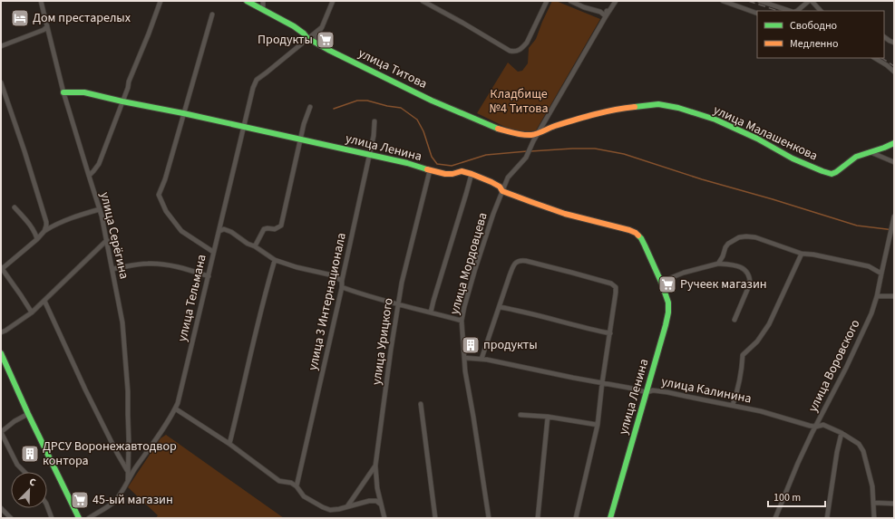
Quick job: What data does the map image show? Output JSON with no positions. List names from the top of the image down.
{
  "streets": {
    "street": [
      "улица Титова",
      "улица Малашенкова",
      "улица Ленина",
      "улица Серёгина",
      "улица Мордовцева",
      "улица Тельмана",
      "улица 3 Интернационала",
      "улица Урицкого",
      "улица Воровского",
      "улица Калинина"
    ]
  },
  "crossings": [
    ["улица Титова", "улица Малашенкова"],
    ["улица Титова", "улица Мордовцева"],
    ["улица Титова", "улица Тельмана"],
    ["улица Малашенкова", "улица Мордовцева"],
    ["улица Ленина", "улица Серёгина"],
    ["улица Ленина", "улица Мордовцева"],
    ["улица Ленина", "улица Тельмана"],
    ["улица Ленина", "улица 3 Интернационала"],
    ["улица Ленина", "улица Урицкого"],
    ["улица Ленина", "улица Калинина"],
    ["улица Серёгина", "улица Тельмана"],
    ["улица Мордовцева", "улица Калинина"],
    ["улица Воровского", "улица Калинина"]
  ],
  "parks": ["Кладбище №4 Титова"],
  "places": {
    "hotel": ["Дом престарелых"],
    "supermarket": ["Продукты", "Ручеек магазин", "45-ый магазин"],
    "building": ["продукты", "ДРСУ Воронежавтодвор контора"]
  },
  "legend": ["Свободно", "Медленно"],
  "scale_bar": "100 m",
  "north": "top right"
}
